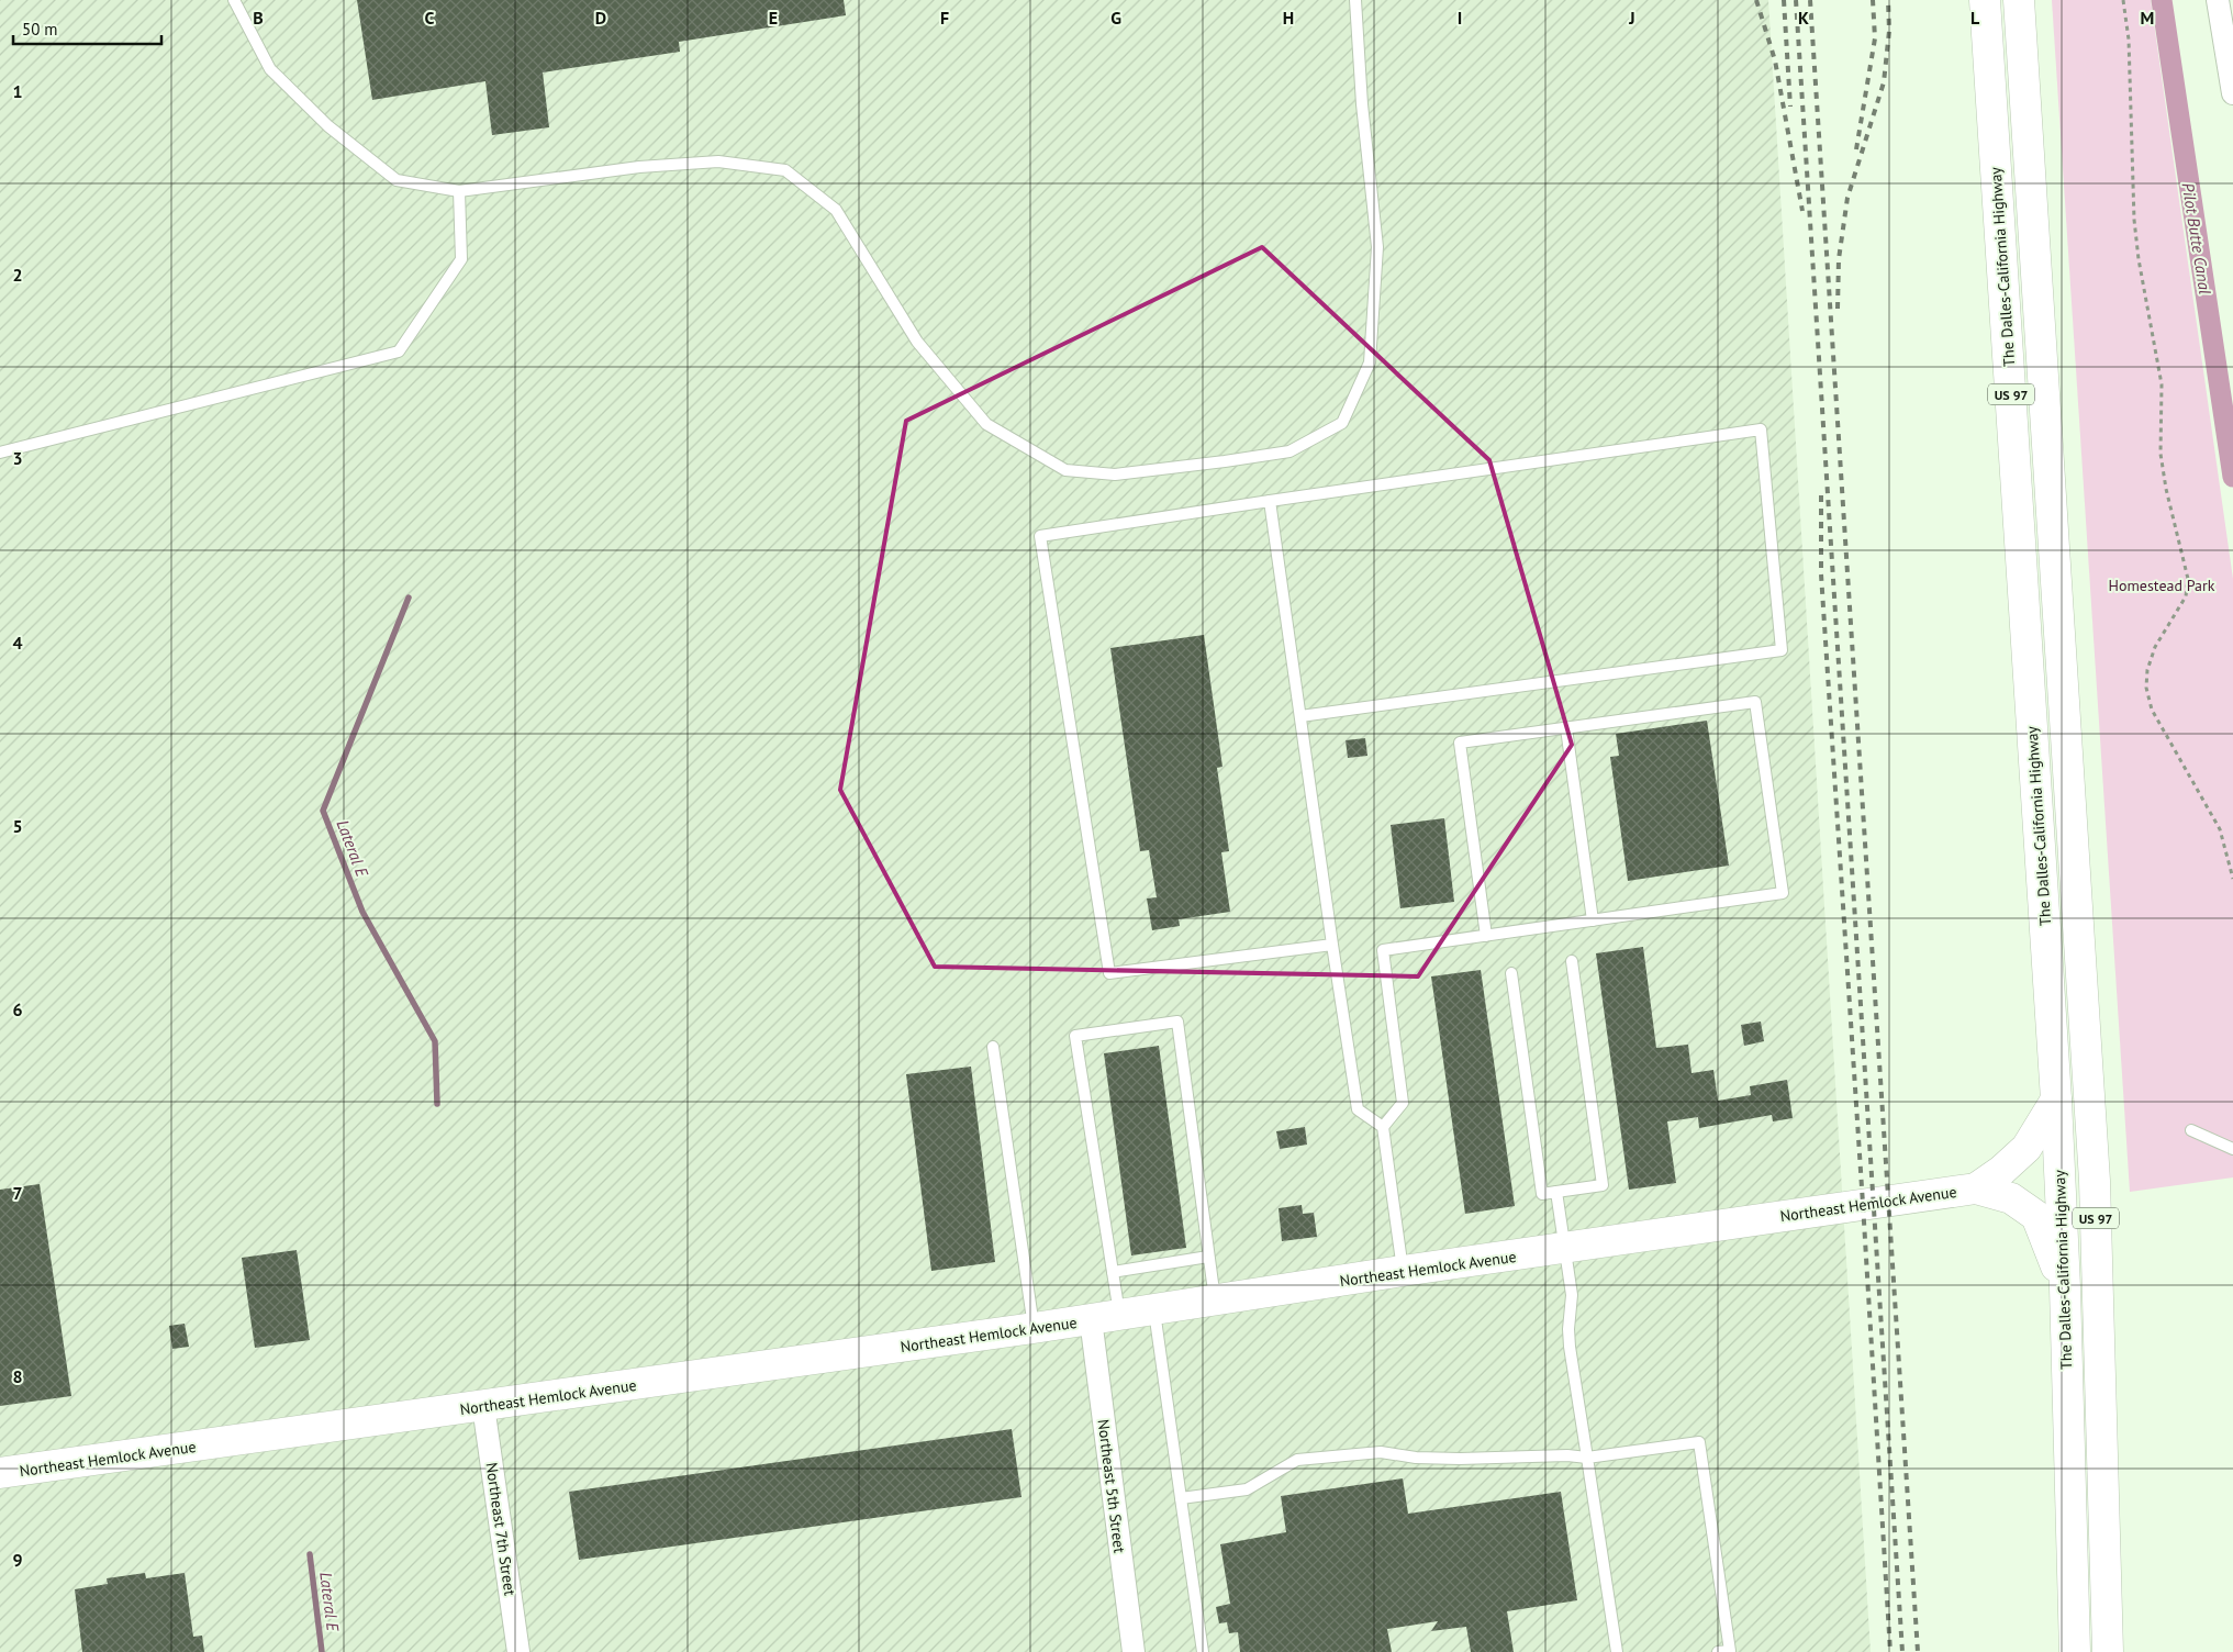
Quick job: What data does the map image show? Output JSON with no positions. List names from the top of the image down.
{
  "streets": {
    "main road": ["The Dalles-California Highway", "US 97", "Northeast Hemlock Avenue"],
    "street": ["Northeast 5th Street", "Northeast 7th Street"]
  },
  "crossings": [
    ["Northeast Hemlock Avenue", "Northeast 5th Street"],
    ["Northeast Hemlock Avenue", "Northeast 7th Street"]
  ],
  "water": ["Pilot Butte Canal", "Lateral E"],
  "parks": ["Homestead Park"],
  "scale_bar": "50 m",
  "grid": {
    "columns": [
      "B",
      "C",
      "D",
      "E",
      "F",
      "G",
      "H",
      "I",
      "J",
      "K",
      "L",
      "M"
    ],
    "rows": [
      "1",
      "2",
      "3",
      "4",
      "5",
      "6",
      "7",
      "8",
      "9"
    ]
  }
}
